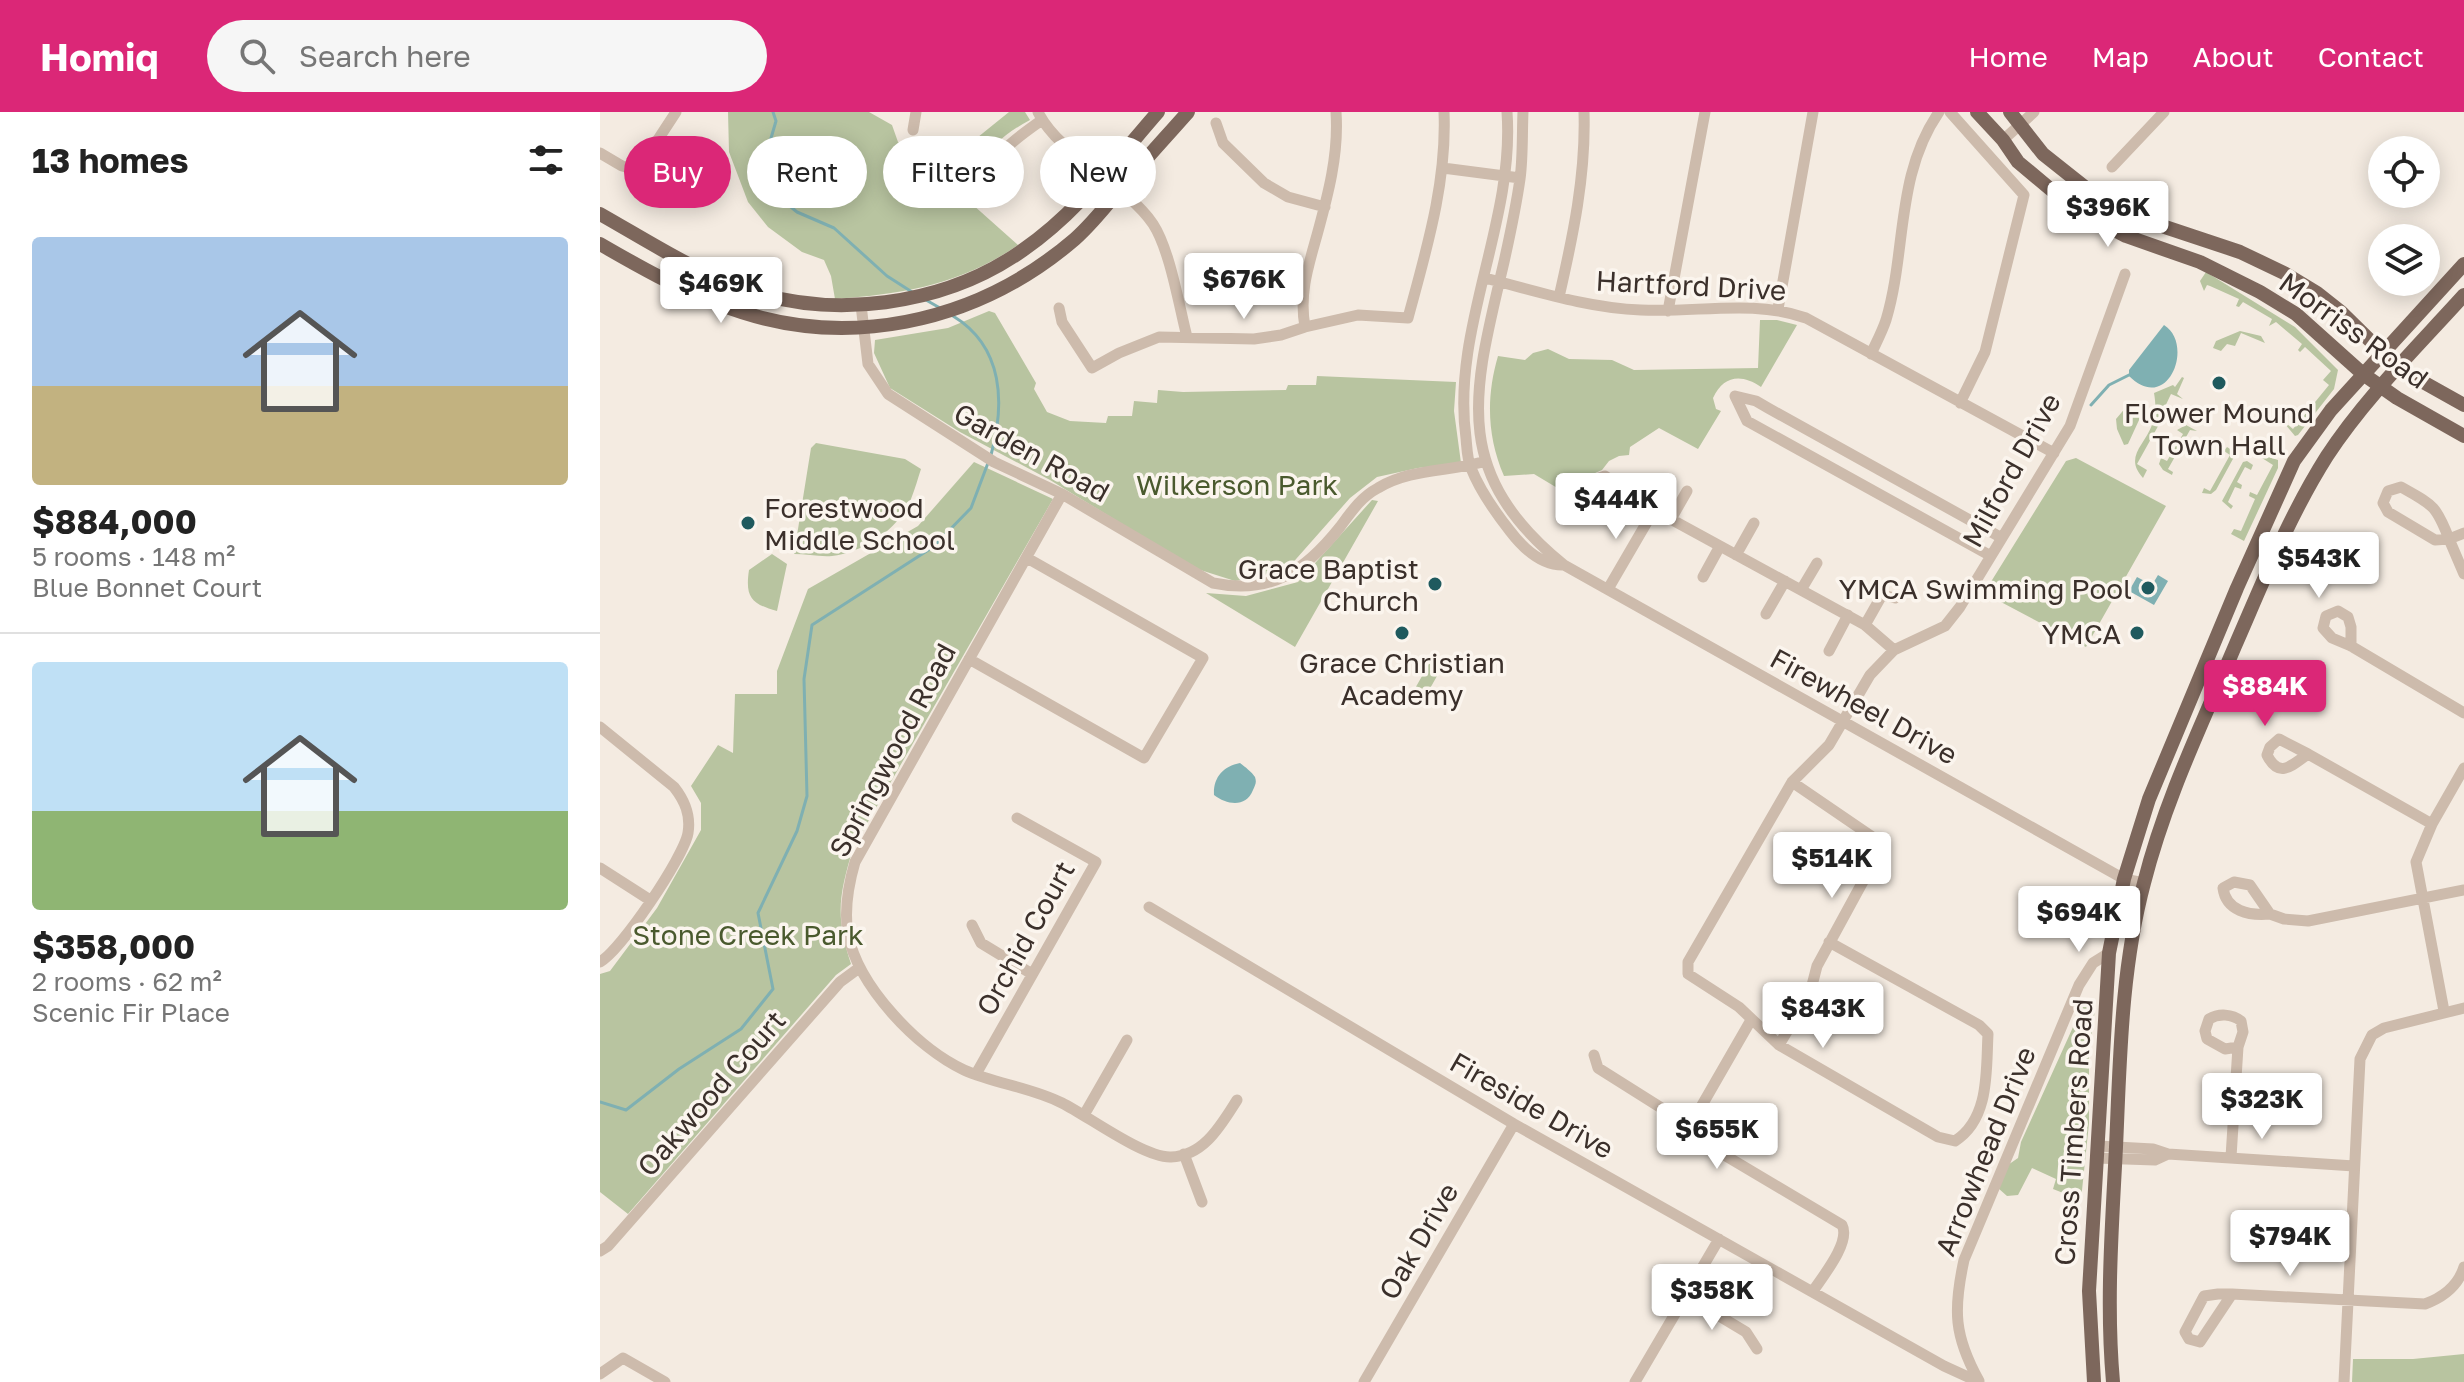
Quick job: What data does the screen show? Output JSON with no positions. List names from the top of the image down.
{
  "streets": {
    "main road": ["Morriss Road", "Cross Timbers Road"],
    "street": [
      "Hartford Drive",
      "Garden Road",
      "Milford Drive",
      "Firewheel Drive",
      "Springwood Road",
      "Orchid Court",
      "Oakwood Court",
      "Fireside Drive",
      "Arrowhead Drive",
      "Oak Drive"
    ]
  },
  "crossings": [
    ["Hartford Drive", "Milford Drive"],
    ["Hartford Drive", "Firewheel Drive"],
    ["Morriss Road", "Cross Timbers Road"],
    ["Garden Road", "Firewheel Drive"],
    ["Garden Road", "Springwood Road"],
    ["Milford Drive", "Firewheel Drive"],
    ["Firewheel Drive", "Cross Timbers Road"],
    ["Springwood Road", "Orchid Court"],
    ["Springwood Road", "Oakwood Court"],
    ["Fireside Drive", "Arrowhead Drive"],
    ["Fireside Drive", "Oak Drive"],
    ["Cross Timbers Road", "Arrowhead Drive"]
  ],
  "parks": ["Wilkerson Park", "Stone Creek Park"],
  "places": [
    "Flower Mound Town Hall",
    "Forestwood Middle School",
    "Grace Baptist Church",
    "YMCA Swimming Pool",
    "Grace Christian Academy",
    "YMCA"
  ],
  "page": {
    "header": "Homiq",
    "search": "Search here",
    "nav": [
      "Home",
      "Map",
      "About",
      "Contact"
    ],
    "heading": "13 homes",
    "chip": [
      "Buy",
      "Rent",
      "Filters",
      "New"
    ],
    "price": [
      "$396K",
      "$676K",
      "$469K",
      "$444K",
      "$543K",
      "$884K",
      "$514K",
      "$694K",
      "$843K",
      "$323K",
      "$655K",
      "$794K",
      "$358K"
    ],
    "list": [
      {
        "name": "$884,000",
        "note": "5 rooms · 148 m² · Blue Bonnet Court"
      },
      {
        "name": "$358,000",
        "note": "2 rooms · 62 m² · Scenic Fir Place"
      }
    ]
  }
}
